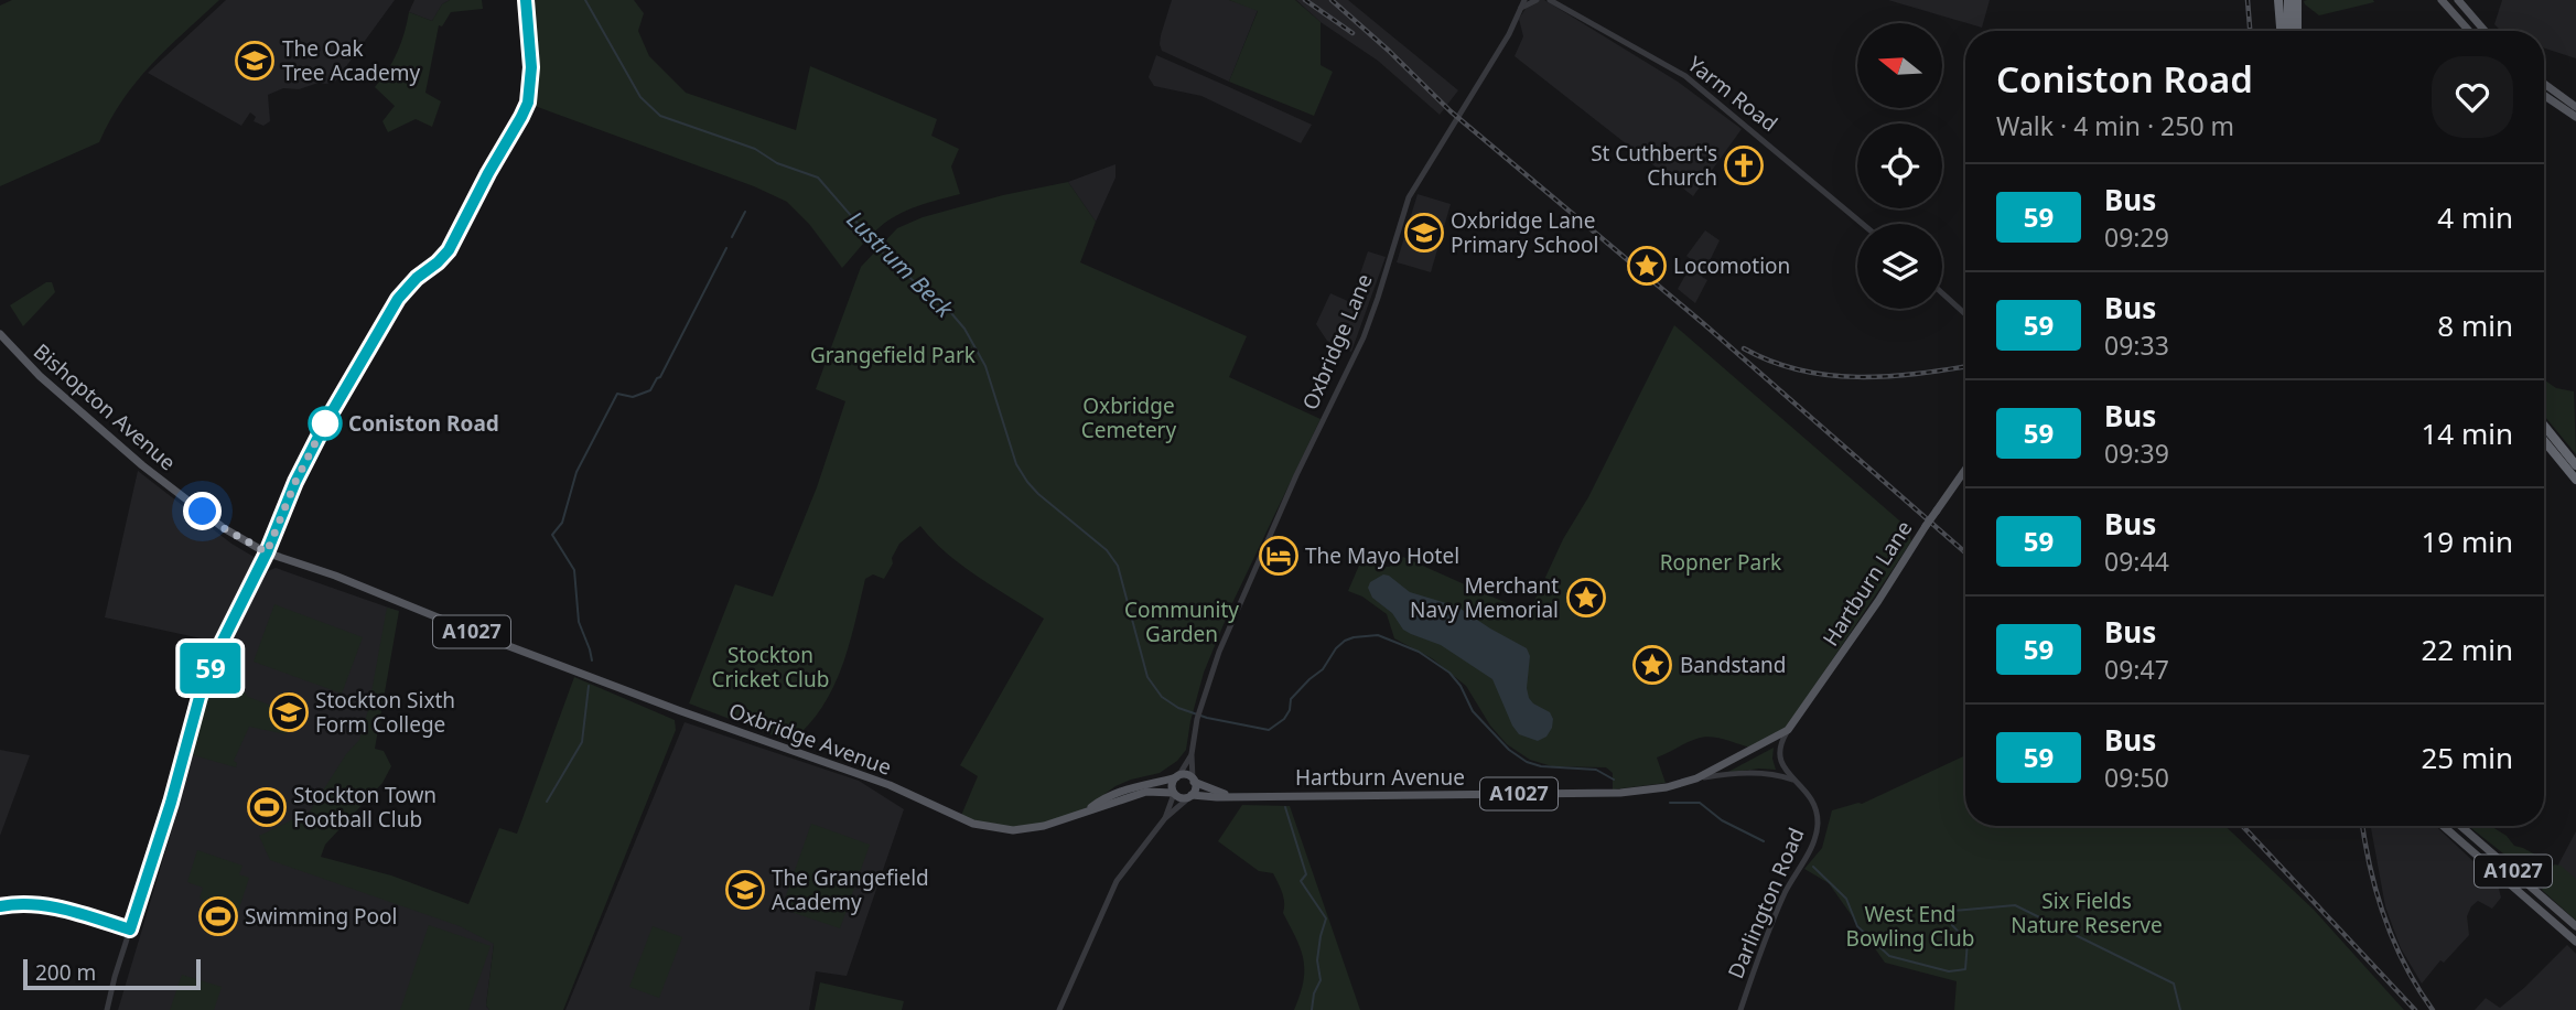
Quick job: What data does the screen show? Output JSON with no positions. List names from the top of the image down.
{
  "streets": {
    "main road": [
      "Bishopton Avenue",
      "Hartburn Lane",
      "A1027",
      "Oxbridge Avenue",
      "Hartburn Avenue"
    ],
    "street": ["Yarm Road", "Oxbridge Lane", "Darlington Road"]
  },
  "crossings": [
    ["Bishopton Avenue", "Oxbridge Avenue"],
    ["Hartburn Lane", "Hartburn Avenue"],
    ["Hartburn Lane", "Darlington Road"],
    ["A1027", "Oxbridge Avenue"],
    ["A1027", "Hartburn Avenue"],
    ["Oxbridge Avenue", "Hartburn Avenue"],
    ["Hartburn Avenue", "Darlington Road"]
  ],
  "water": ["Lustrum Beck"],
  "parks": [
    "Grangefield Park",
    "Oxbridge Cemetery",
    "Ropner Park",
    "Community Garden",
    "Stockton Cricket Club",
    "Six Fields Nature Reserve",
    "West End Bowling Club"
  ],
  "places": {
    "school or university": [
      "The Oak Tree Academy",
      "Oxbridge Lane Primary School",
      "Stockton Sixth Form College",
      "The Grangefield Academy"
    ],
    "church": ["St Cuthbert's Church"],
    "place": ["Locomotion", "Merchant Navy Memorial", "Bandstand"],
    "other": ["Coniston Road"],
    "hotel": ["The Mayo Hotel"],
    "sports": ["Stockton Town Football Club", "Swimming Pool"]
  },
  "lines": ["bus line 59"],
  "scale_bar": "200 m",
  "north": "left",
  "page": {
    "on_map": "59",
    "heading": ["Coniston Road", "Walk · 4 min · 250 m"],
    "list": [
      {
        "mark": "59",
        "name": "Bus",
        "note": "09:29",
        "value": "4 min"
      },
      {
        "mark": "59",
        "name": "Bus",
        "note": "09:33",
        "value": "8 min"
      },
      {
        "mark": "59",
        "name": "Bus",
        "note": "09:39",
        "value": "14 min"
      },
      {
        "mark": "59",
        "name": "Bus",
        "note": "09:44",
        "value": "19 min"
      },
      {
        "mark": "59",
        "name": "Bus",
        "note": "09:47",
        "value": "22 min"
      },
      {
        "mark": "59",
        "name": "Bus",
        "note": "09:50",
        "value": "25 min"
      }
    ],
    "scale": "200 m"
  }
}
